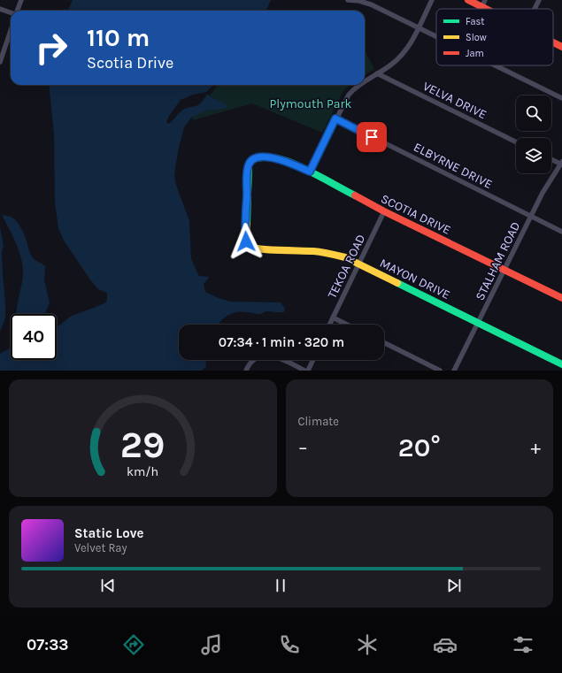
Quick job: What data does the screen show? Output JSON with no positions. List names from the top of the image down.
{
  "streets": {
    "street": [
      "VELVA DRIVE",
      "ELBYRNE DRIVE",
      "SCOTIA DRIVE",
      "STALHAM ROAD",
      "TEKOA ROAD",
      "MAYON DRIVE"
    ]
  },
  "crossings": [
    ["ELBYRNE DRIVE", "STALHAM ROAD"],
    ["SCOTIA DRIVE", "STALHAM ROAD"],
    ["SCOTIA DRIVE", "TEKOA ROAD"],
    ["SCOTIA DRIVE", "MAYON DRIVE"],
    ["STALHAM ROAD", "MAYON DRIVE"],
    ["TEKOA ROAD", "MAYON DRIVE"]
  ],
  "parks": ["Plymouth Park"],
  "legend": ["Fast", "Slow", "Jam"],
  "page": {
    "turn": ["110 m", "Scotia Drive"],
    "limit": "40",
    "trip": "07:34 · 1 min · 320 m",
    "tile": "Climate",
    "heat": ["−", "20°", "+"],
    "song": ["Static Love", "Velvet Ray"],
    "tabs": "07:33",
    "gauge": ["29", "km/h"]
  }
}
